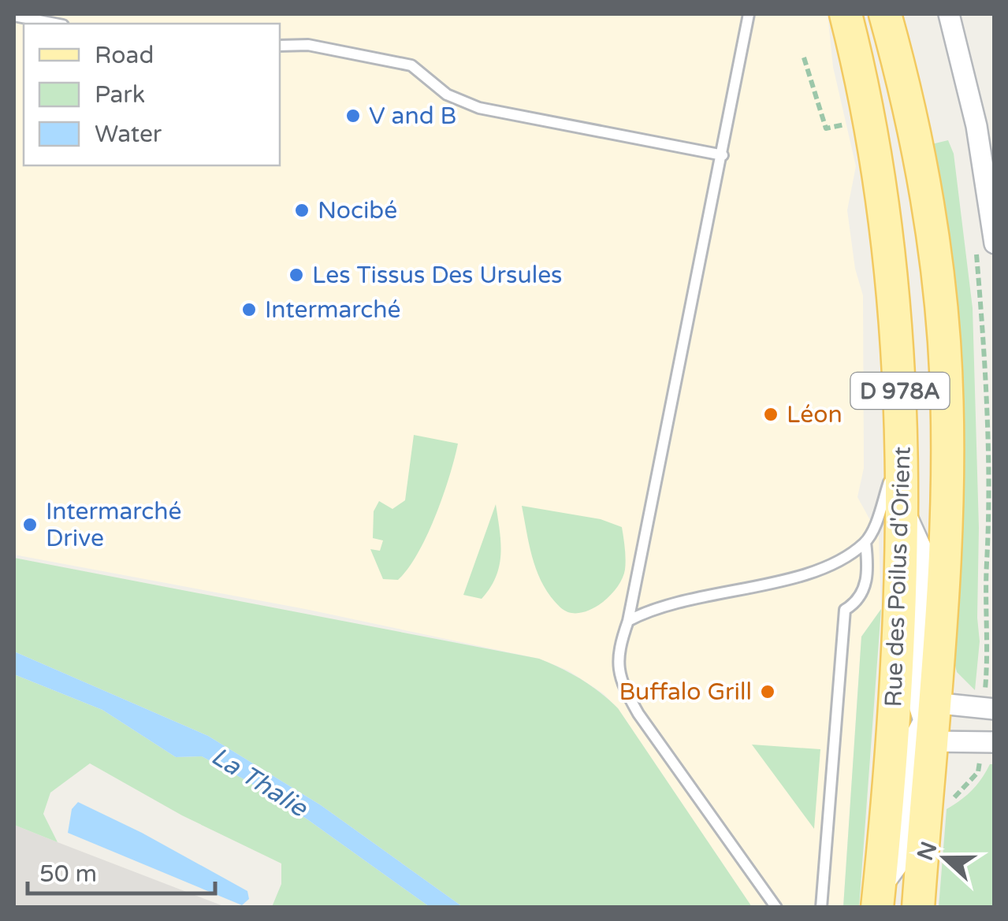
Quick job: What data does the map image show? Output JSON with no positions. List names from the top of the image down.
{
  "streets": {
    "main road": ["D 978A", "Rue des Poilus d'Orient"]
  },
  "crossings": [
    ["D 978A", "Rue des Poilus d'Orient"]
  ],
  "water": ["La Thalie"],
  "places": [
    "V and B",
    "Nocibé",
    "Les Tissus Des Ursules",
    "Intermarché",
    "Léon",
    "Intermarché Drive",
    "Buffalo Grill"
  ],
  "legend": ["Road", "Park", "Water"],
  "scale_bar": "50 m",
  "north": "left"
}
